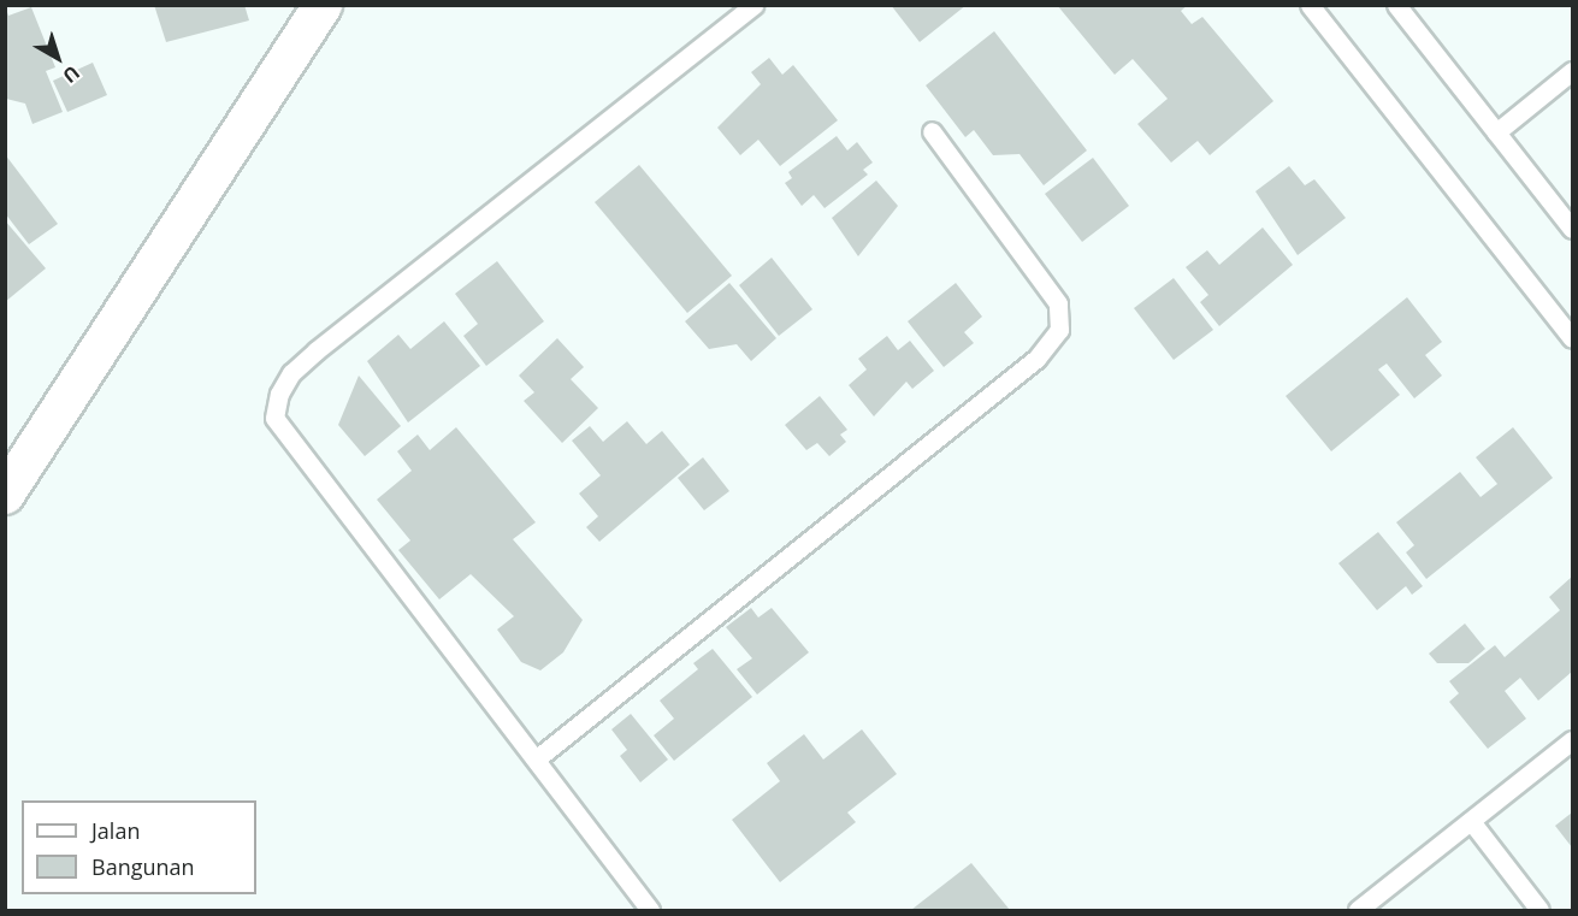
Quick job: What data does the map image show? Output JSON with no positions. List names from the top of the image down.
{
  "legend": ["Jalan", "Bangunan"],
  "north": "bottom right"
}
